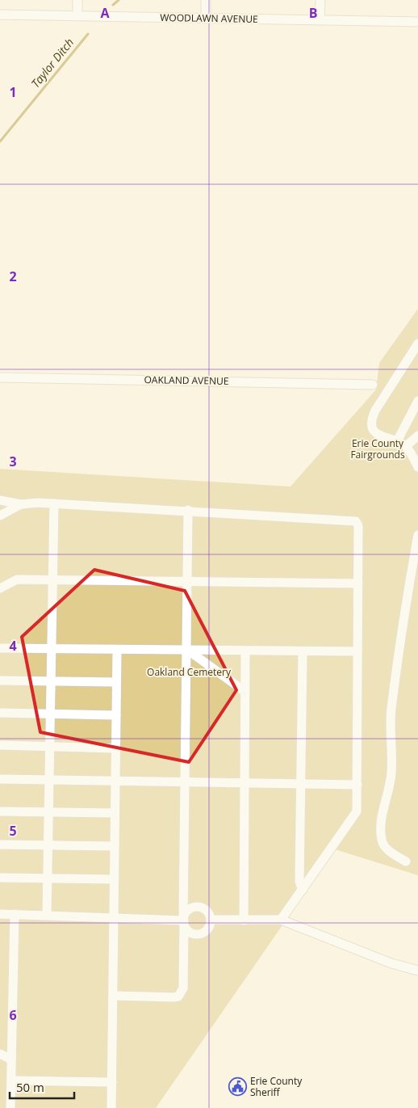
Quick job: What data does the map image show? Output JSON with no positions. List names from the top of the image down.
{
  "streets": {
    "street": ["WOODLAWN AVENUE", "OAKLAND AVENUE"]
  },
  "water": ["Taylor Ditch"],
  "parks": ["Erie County Fairgrounds", "Oakland Cemetery"],
  "places": {
    "public building": ["Erie County Sheriff"]
  },
  "scale_bar": "50 m",
  "grid": {
    "columns": ["A", "B"],
    "rows": [
      "1",
      "2",
      "3",
      "4",
      "5",
      "6"
    ]
  }
}
